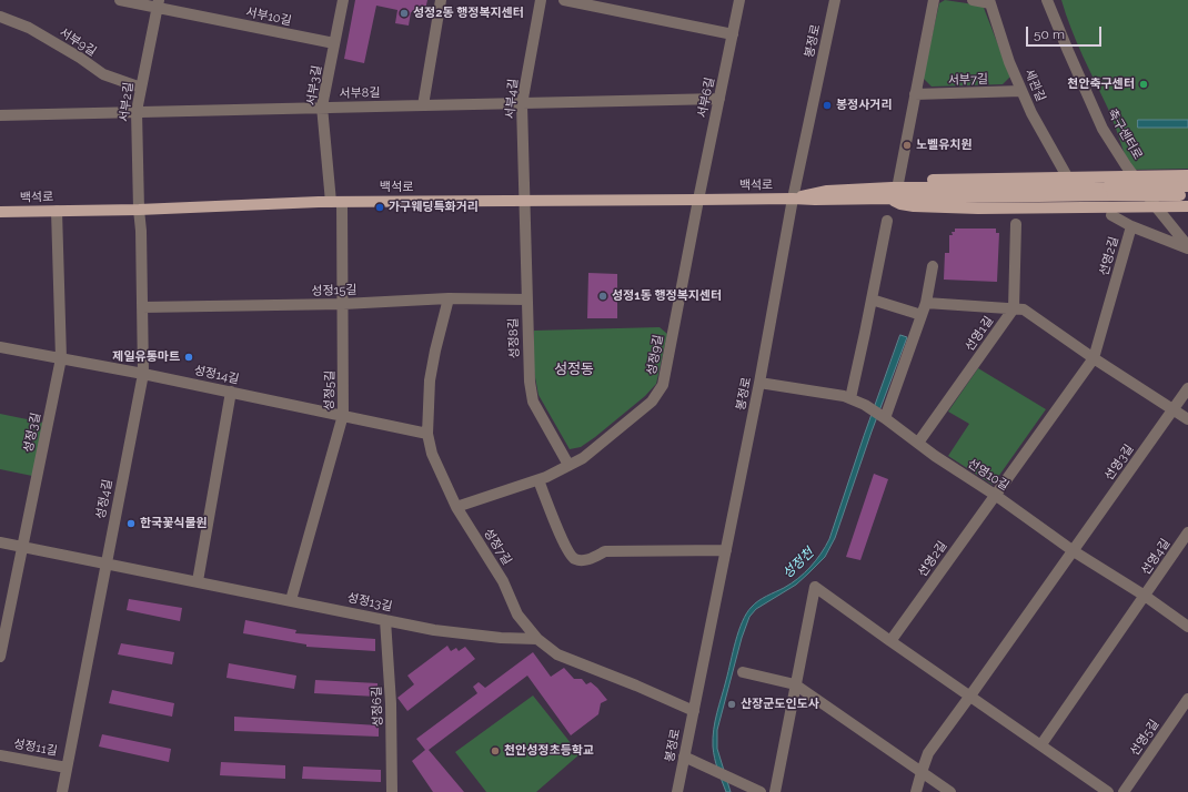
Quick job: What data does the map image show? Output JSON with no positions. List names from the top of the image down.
{
  "streets": {
    "main road": ["백석로"],
    "street": [
      "서부10길",
      "봉정로",
      "서부9길",
      "서부7길",
      "서부3길",
      "세관길",
      "서부8길",
      "서부6길",
      "서부4길",
      "서부2길",
      "축구센터로",
      "선영2길",
      "성정15길",
      "선영1길",
      "성정8길",
      "성정9길",
      "성정14길",
      "성정5길",
      "성정3길",
      "선영3길",
      "선영10길",
      "성정4길",
      "성정7길",
      "선영4길",
      "성정13길",
      "성정6길",
      "선영5길",
      "성정11길"
    ]
  },
  "crossings": [
    ["서부10길", "서부3길"],
    ["서부10길", "서부2길"],
    ["봉정로", "백석로"],
    ["봉정로", "선영10길"],
    ["봉정로", "성정7길"],
    ["서부9길", "서부2길"],
    ["서부7길", "세관길"],
    ["서부3길", "서부8길"],
    ["서부3길", "백석로"],
    ["서부3길", "성정5길"],
    ["서부8길", "서부6길"],
    ["서부8길", "서부4길"],
    ["서부8길", "서부2길"],
    ["서부6길", "백석로"],
    ["서부6길", "성정9길"],
    ["서부4길", "백석로"],
    ["서부4길", "성정8길"],
    ["서부2길", "백석로"],
    ["서부2길", "성정4길"],
    ["백석로", "성정8길"],
    ["백석로", "성정9길"],
    ["백석로", "성정5길"],
    ["백석로", "성정3길"],
    ["백석로", "성정4길"],
    ["선영2길", "선영10길"],
    ["성정15길", "성정8길"],
    ["성정15길", "성정5길"],
    ["성정15길", "성정4길"],
    ["성정15길", "성정7길"],
    ["선영1길", "선영10길"],
    ["성정8길", "성정9길"],
    ["성정9길", "성정7길"],
    ["성정14길", "성정5길"],
    ["성정14길", "성정3길"],
    ["성정14길", "성정4길"],
    ["성정14길", "성정7길"],
    ["성정5길", "성정13길"],
    ["성정3길", "성정13길"],
    ["선영3길", "선영10길"],
    ["선영10길", "선영4길"],
    ["성정4길", "성정13길"],
    ["성정4길", "성정11길"],
    ["성정7길", "성정13길"],
    ["성정13길", "성정6길"]
  ],
  "districts": ["성정동"],
  "water": ["성정천"],
  "places": [
    "성정2동 행정복지센터",
    "천안축구센터",
    "봉정사거리",
    "노벨유치원",
    "가구웨딩특화거리",
    "성정1동 행정복지센터",
    "제일유통마트",
    "한국꽃식물원",
    "산장군도인도사",
    "천안성정초등학교"
  ],
  "scale_bar": "50 m"
}
